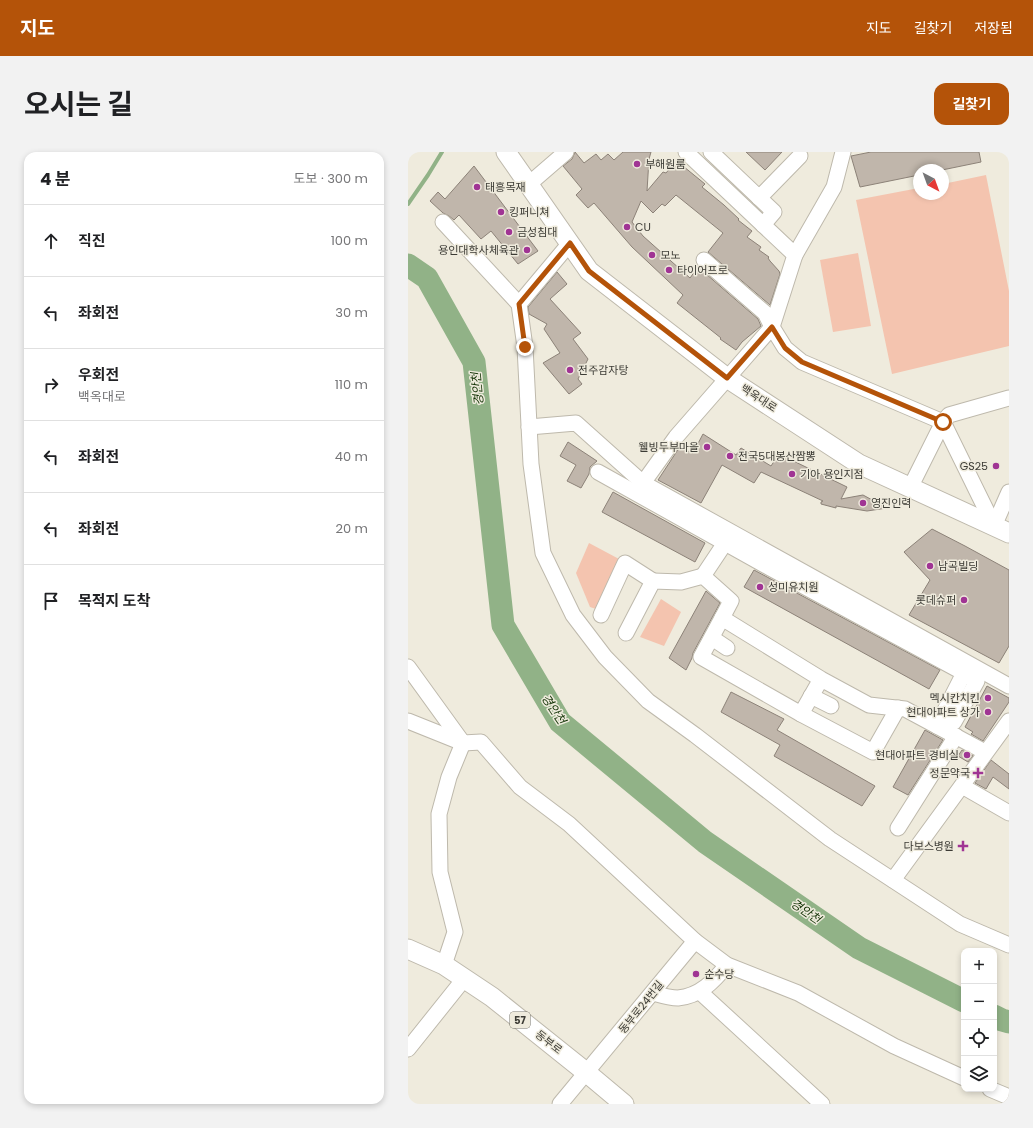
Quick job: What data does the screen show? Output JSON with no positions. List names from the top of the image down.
{
  "streets": {
    "main road": ["백옥대로", "57", "동부로"],
    "street": ["동부로24번길"]
  },
  "crossings": [
    ["동부로24번길", "동부로"]
  ],
  "water": ["경안천"],
  "places": {
    "other": [
      "부해원룸",
      "태흥목재",
      "킹퍼니쳐",
      "CU",
      "금성침대",
      "용인대학사체육관",
      "모노",
      "타이어프로",
      "전주감자탕",
      "웰빙두부마을",
      "전국5대봉산짬뽕",
      "GS25",
      "기아 용인지점",
      "영진인력",
      "남곡빌딩",
      "성미유치원",
      "롯데슈퍼",
      "멕시칸치킨",
      "현대아파트 상가",
      "현대아파트 경비실",
      "순수당"
    ],
    "health": ["정문약국", "다보스병원"]
  },
  "north": "bottom right",
  "page": {
    "header": "지도",
    "nav": ["지도", "길찾기", "저장됨"],
    "title": "오시는 길",
    "buttons": "길찾기",
    "heading": ["4 분", "도보 · 300 m"],
    "list": [
      ["직진", "100 m"],
      ["좌회전", "30 m"],
      ["우회전", "백옥대로", "110 m"],
      ["좌회전", "40 m"],
      ["좌회전", "20 m"],
      "목적지 도착"
    ],
    "map_buttons": ["+", "−"]
  }
}
